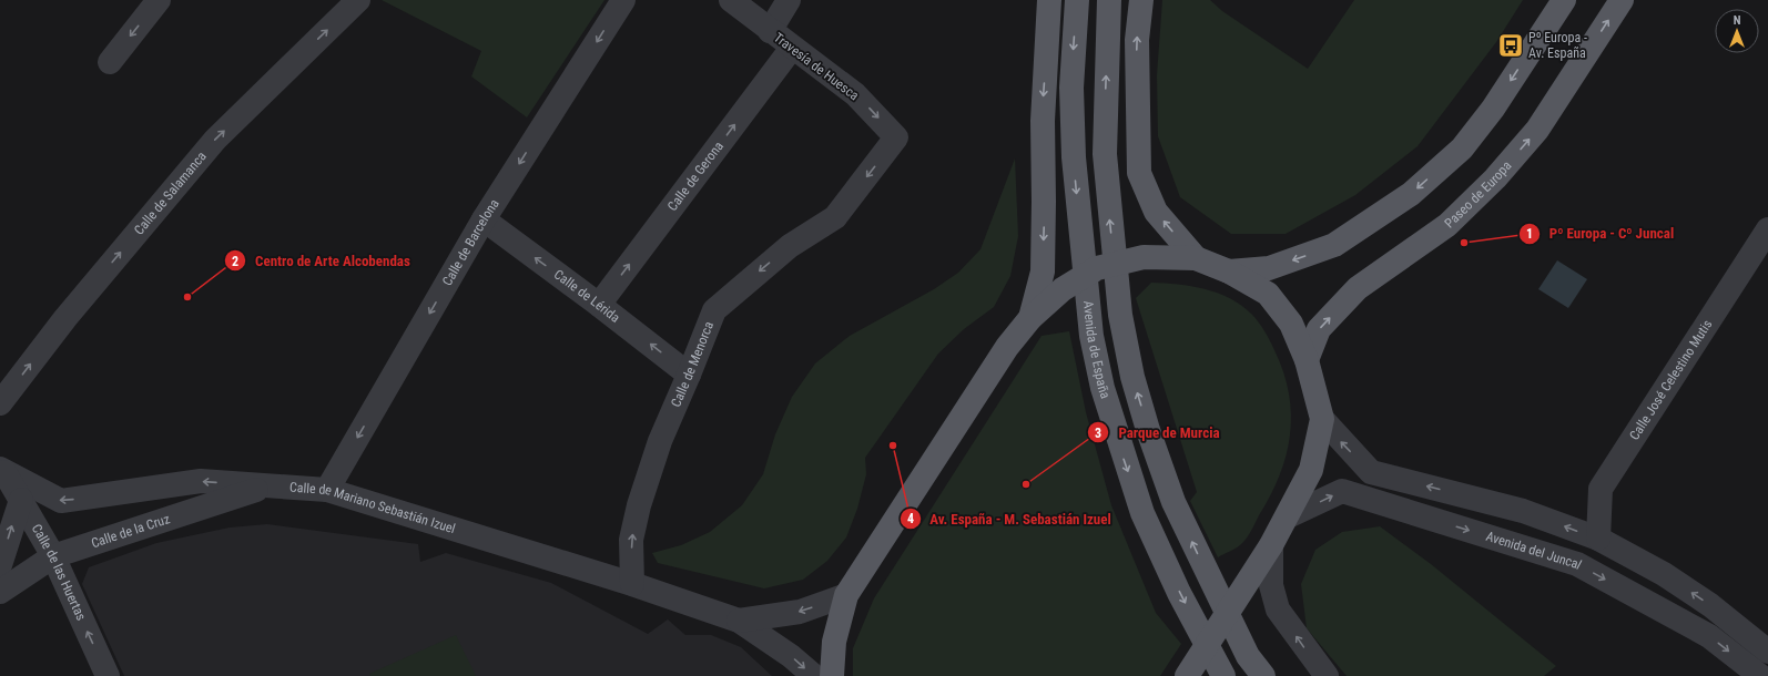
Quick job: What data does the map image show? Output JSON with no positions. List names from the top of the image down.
{
  "streets": {
    "main road": ["Paseo de Europa", "Avenida de España"],
    "street": [
      "Travesía de Huesca",
      "Calle de Gerona",
      "Calle de Salamanca",
      "Calle de Barcelona",
      "Calle de Lérida",
      "Calle de Menorca",
      "Calle José Celestino Mutis",
      "Calle de Mariano Sebastián Izuel",
      "Calle de la Cruz",
      "Avenida del Juncal",
      "Calle de las Huertas"
    ]
  },
  "crossings": [
    ["Travesía de Huesca", "Calle de Gerona"],
    ["Travesía de Huesca", "Calle de Menorca"],
    ["Calle de Gerona", "Calle de Lérida"],
    ["Calle de Barcelona", "Calle de Lérida"],
    ["Calle de Barcelona", "Calle de Mariano Sebastián Izuel"],
    ["Calle de Lérida", "Calle de Menorca"],
    ["Calle de Menorca", "Calle de Mariano Sebastián Izuel"],
    ["Calle de Mariano Sebastián Izuel", "Calle de la Cruz"],
    ["Calle de Mariano Sebastián Izuel", "Calle de las Huertas"],
    ["Calle de la Cruz", "Calle de las Huertas"]
  ],
  "one_way": [
    "Travesía de Huesca",
    "Calle de Gerona",
    "Calle de Salamanca",
    "Calle de Barcelona",
    "Calle de Lérida",
    "Calle de las Huertas"
  ],
  "places": {
    "bus stop": ["Pº Europa - Av. España"],
    "other": [
      "Pº Europa - Cº Juncal",
      "Centro de Arte Alcobendas",
      "Av. España - M. Sebastián Izuel",
      "Parque de Murcia"
    ]
  },
  "north": "top"
}
